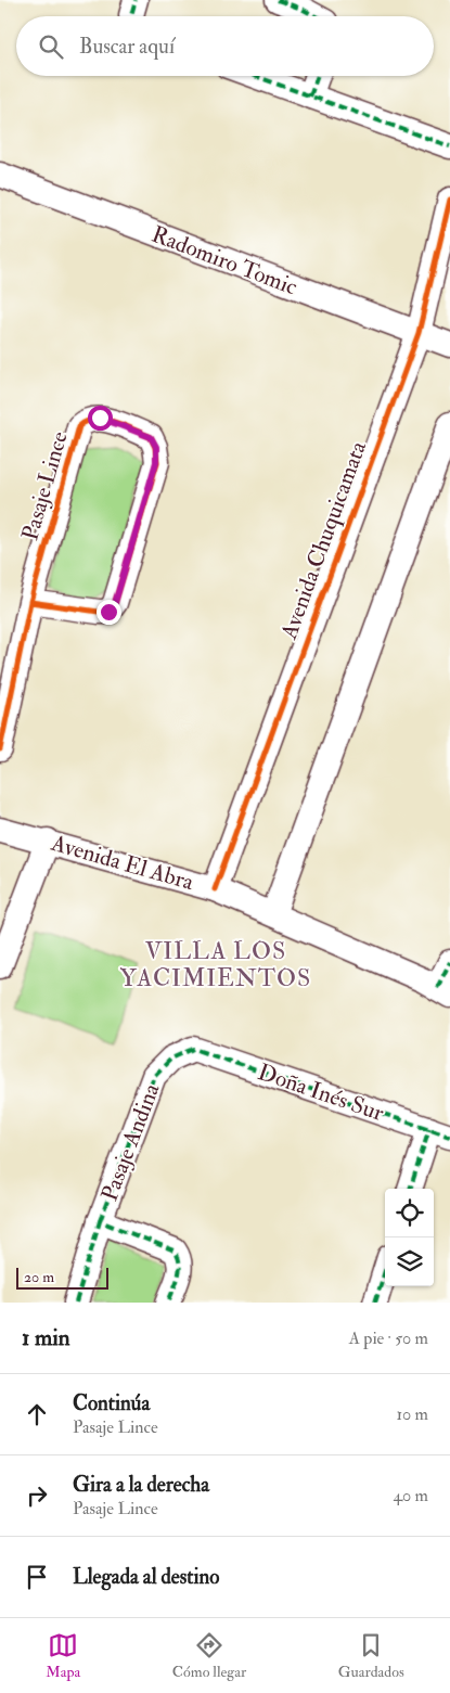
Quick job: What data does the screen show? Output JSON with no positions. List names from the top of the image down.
{
  "streets": {
    "street": [
      "Radomiro Tomic",
      "Pasaje Lince",
      "Avenida Chuquicamata",
      "Avenida El Abra",
      "Doña Inés Sur",
      "Pasaje Andina"
    ]
  },
  "crossings": [
    ["Radomiro Tomic", "Avenida Chuquicamata"],
    ["Avenida Chuquicamata", "Avenida El Abra"],
    ["Doña Inés Sur", "Pasaje Andina"]
  ],
  "districts": ["VILLA LOS YACIMIENTOS"],
  "scale_bar": "20 m",
  "page": {
    "search": "Buscar aquí",
    "scale": "20 m",
    "heading": ["1 min", "A pie · 50 m"],
    "list": [
      ["Continúa", "Pasaje Lince", "10 m"],
      ["Gira a la derecha", "Pasaje Lince", "40 m"],
      "Llegada al destino"
    ],
    "nav": ["Mapa", "Cómo llegar", "Guardados"]
  }
}
